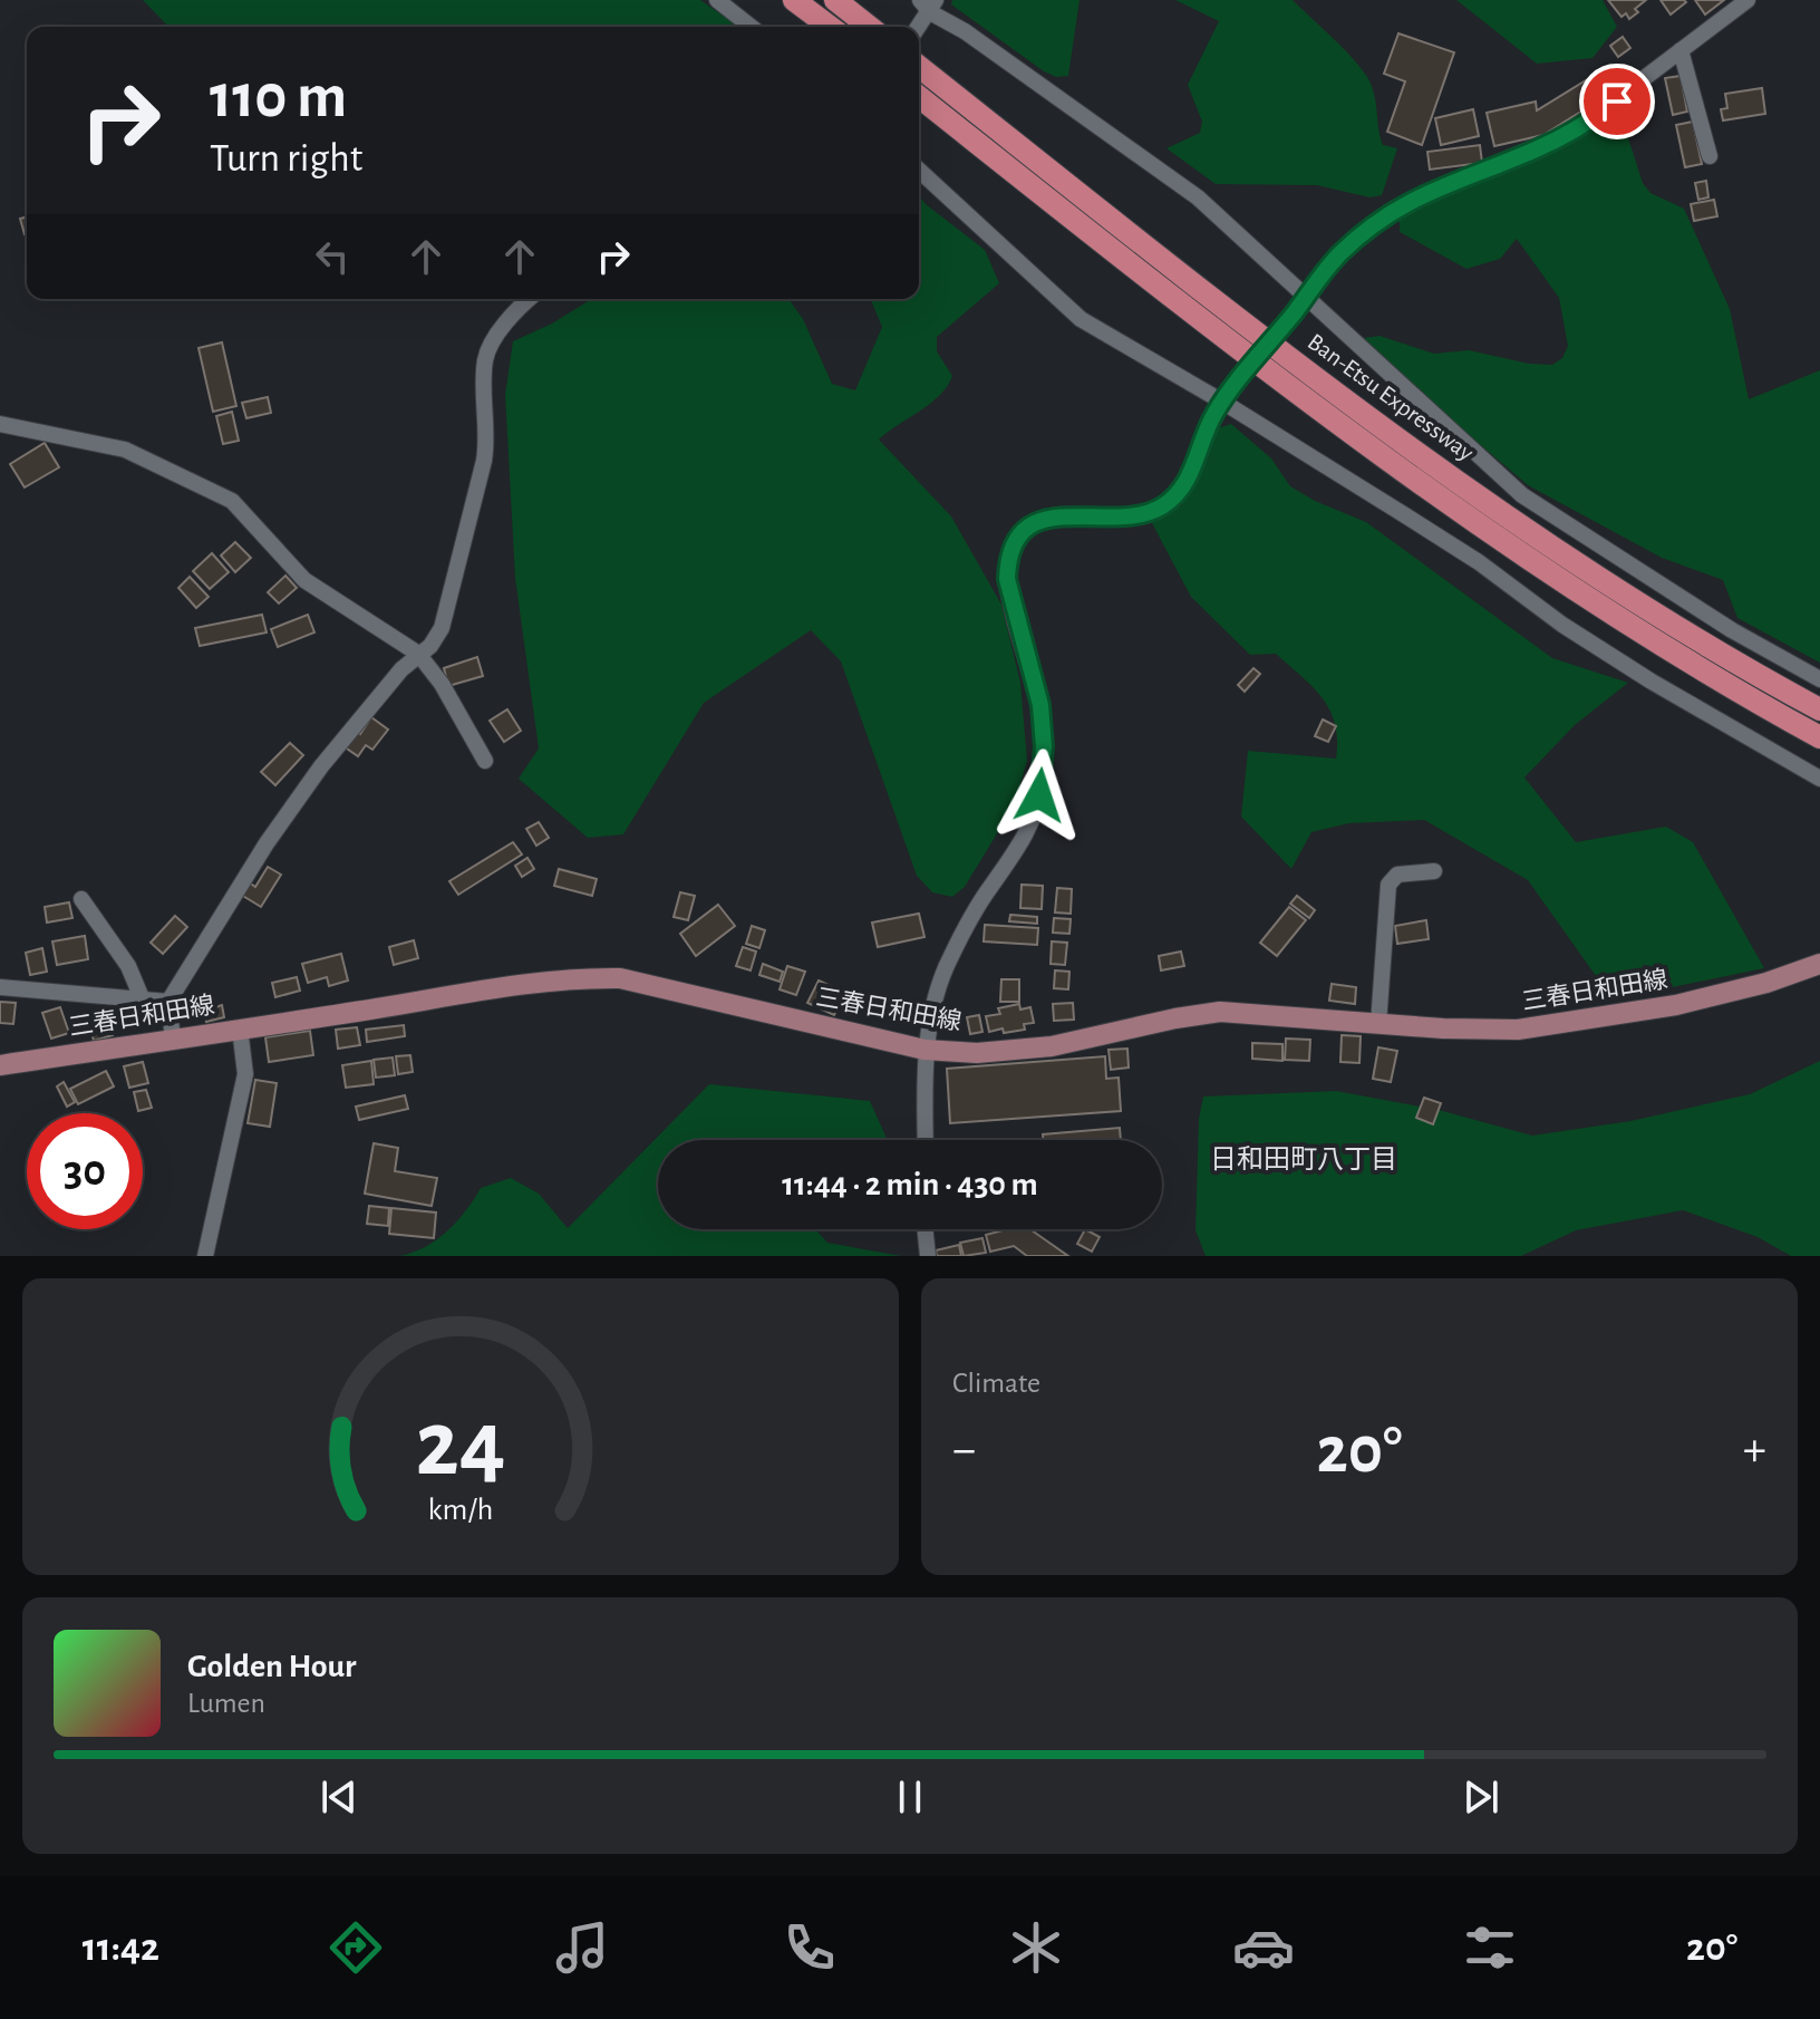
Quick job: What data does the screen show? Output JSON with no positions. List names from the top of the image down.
{
  "streets": {
    "highway": ["Ban-Etsu Expressway"],
    "main road": ["三春日和田線"]
  },
  "districts": ["日和田町八丁目"],
  "page": {
    "turn": ["110 m", "Turn right"],
    "limit": "30",
    "trip": "11:44 · 2 min · 430 m",
    "tile": "Climate",
    "heat": ["−", "20°", "+"],
    "song": ["Golden Hour", "Lumen"],
    "tabs": ["11:42", "20°"],
    "gauge": ["24", "km/h"]
  }
}
